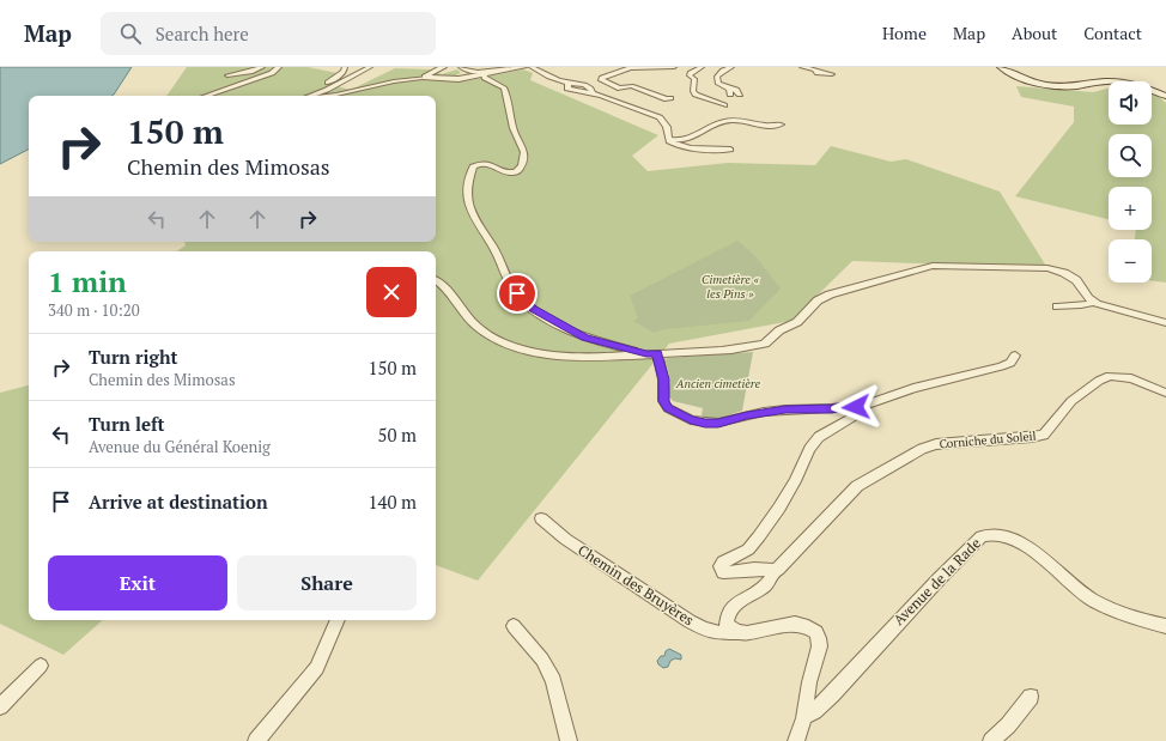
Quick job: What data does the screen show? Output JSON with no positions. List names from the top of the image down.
{
  "streets": {
    "street": ["Corniche du Soleil", "Avenue de la Rade", "Chemin des Bruyères"]
  },
  "crossings": [
    ["Corniche du Soleil", "Chemin des Bruyères"],
    ["Avenue de la Rade", "Chemin des Bruyères"]
  ],
  "parks": ["Cimetière « les Pins »", "Ancien cimetière"],
  "page": {
    "header": "Map",
    "search": "Search here",
    "nav": [
      "Home",
      "Map",
      "About",
      "Contact"
    ],
    "map_buttons": ["+", "−"],
    "turn": ["150 m", "Chemin des Mimosas"],
    "heading": ["1 min", "340 m · 10:20"],
    "list": [
      {
        "name": "Turn right",
        "note": "Chemin des Mimosas",
        "value": "150 m"
      },
      {
        "name": "Turn left",
        "note": "Avenue du Général Koenig",
        "value": "50 m"
      },
      {
        "name": "Arrive at destination",
        "value": "140 m"
      }
    ],
    "buttons": ["Exit", "Share"]
  }
}
